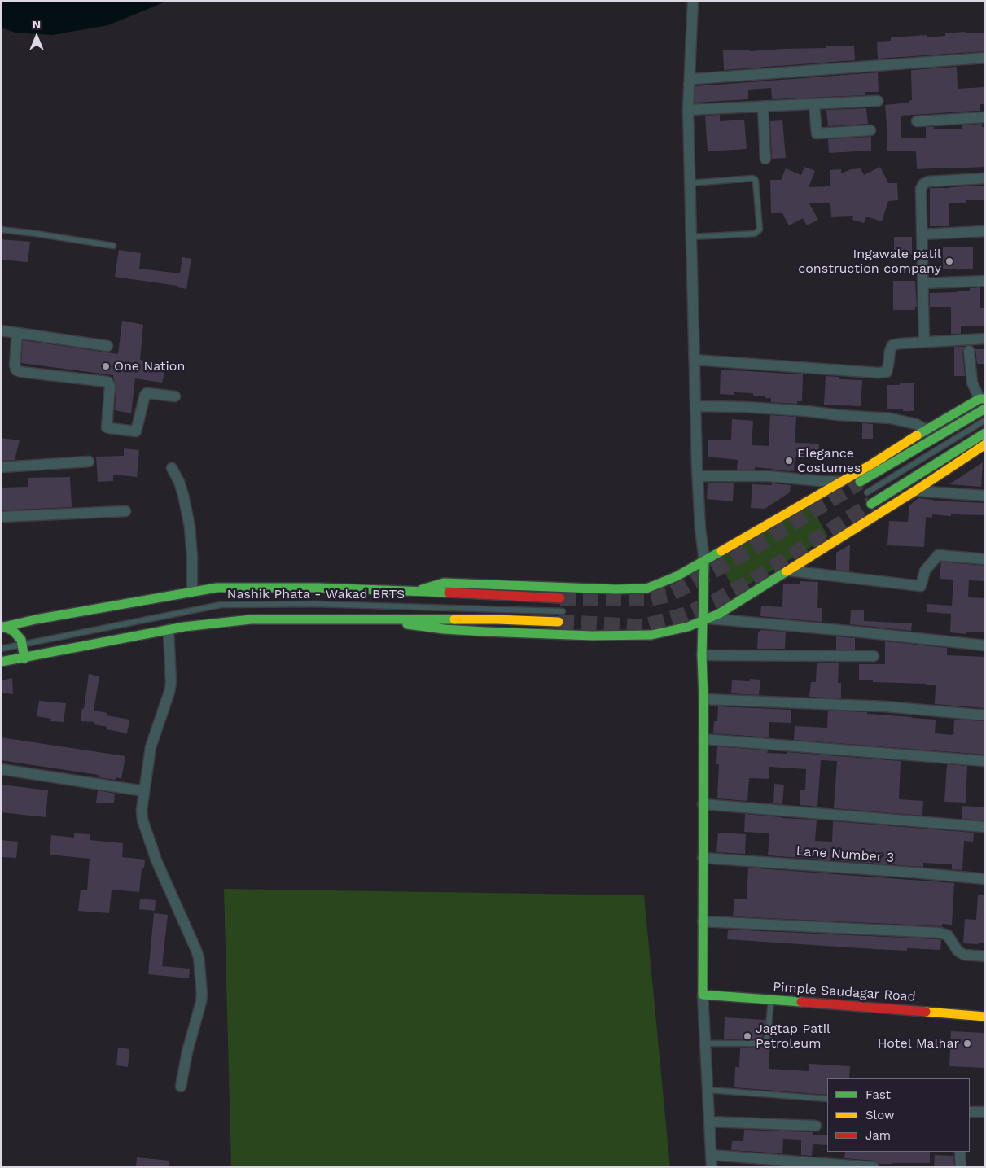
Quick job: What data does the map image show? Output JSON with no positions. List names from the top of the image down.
{
  "streets": {
    "main road": ["Pimple Saudagar Road"],
    "street": ["Lane Number 3"],
    "lane": ["Nashik Phata - Wakad BRTS"]
  },
  "places": [
    "Ingawale patil construction company",
    "One Nation",
    "Elegance Costumes",
    "Jagtap Patil Petroleum",
    "Hotel Malhar"
  ],
  "legend": ["Fast", "Slow", "Jam"],
  "north": "top"
}
